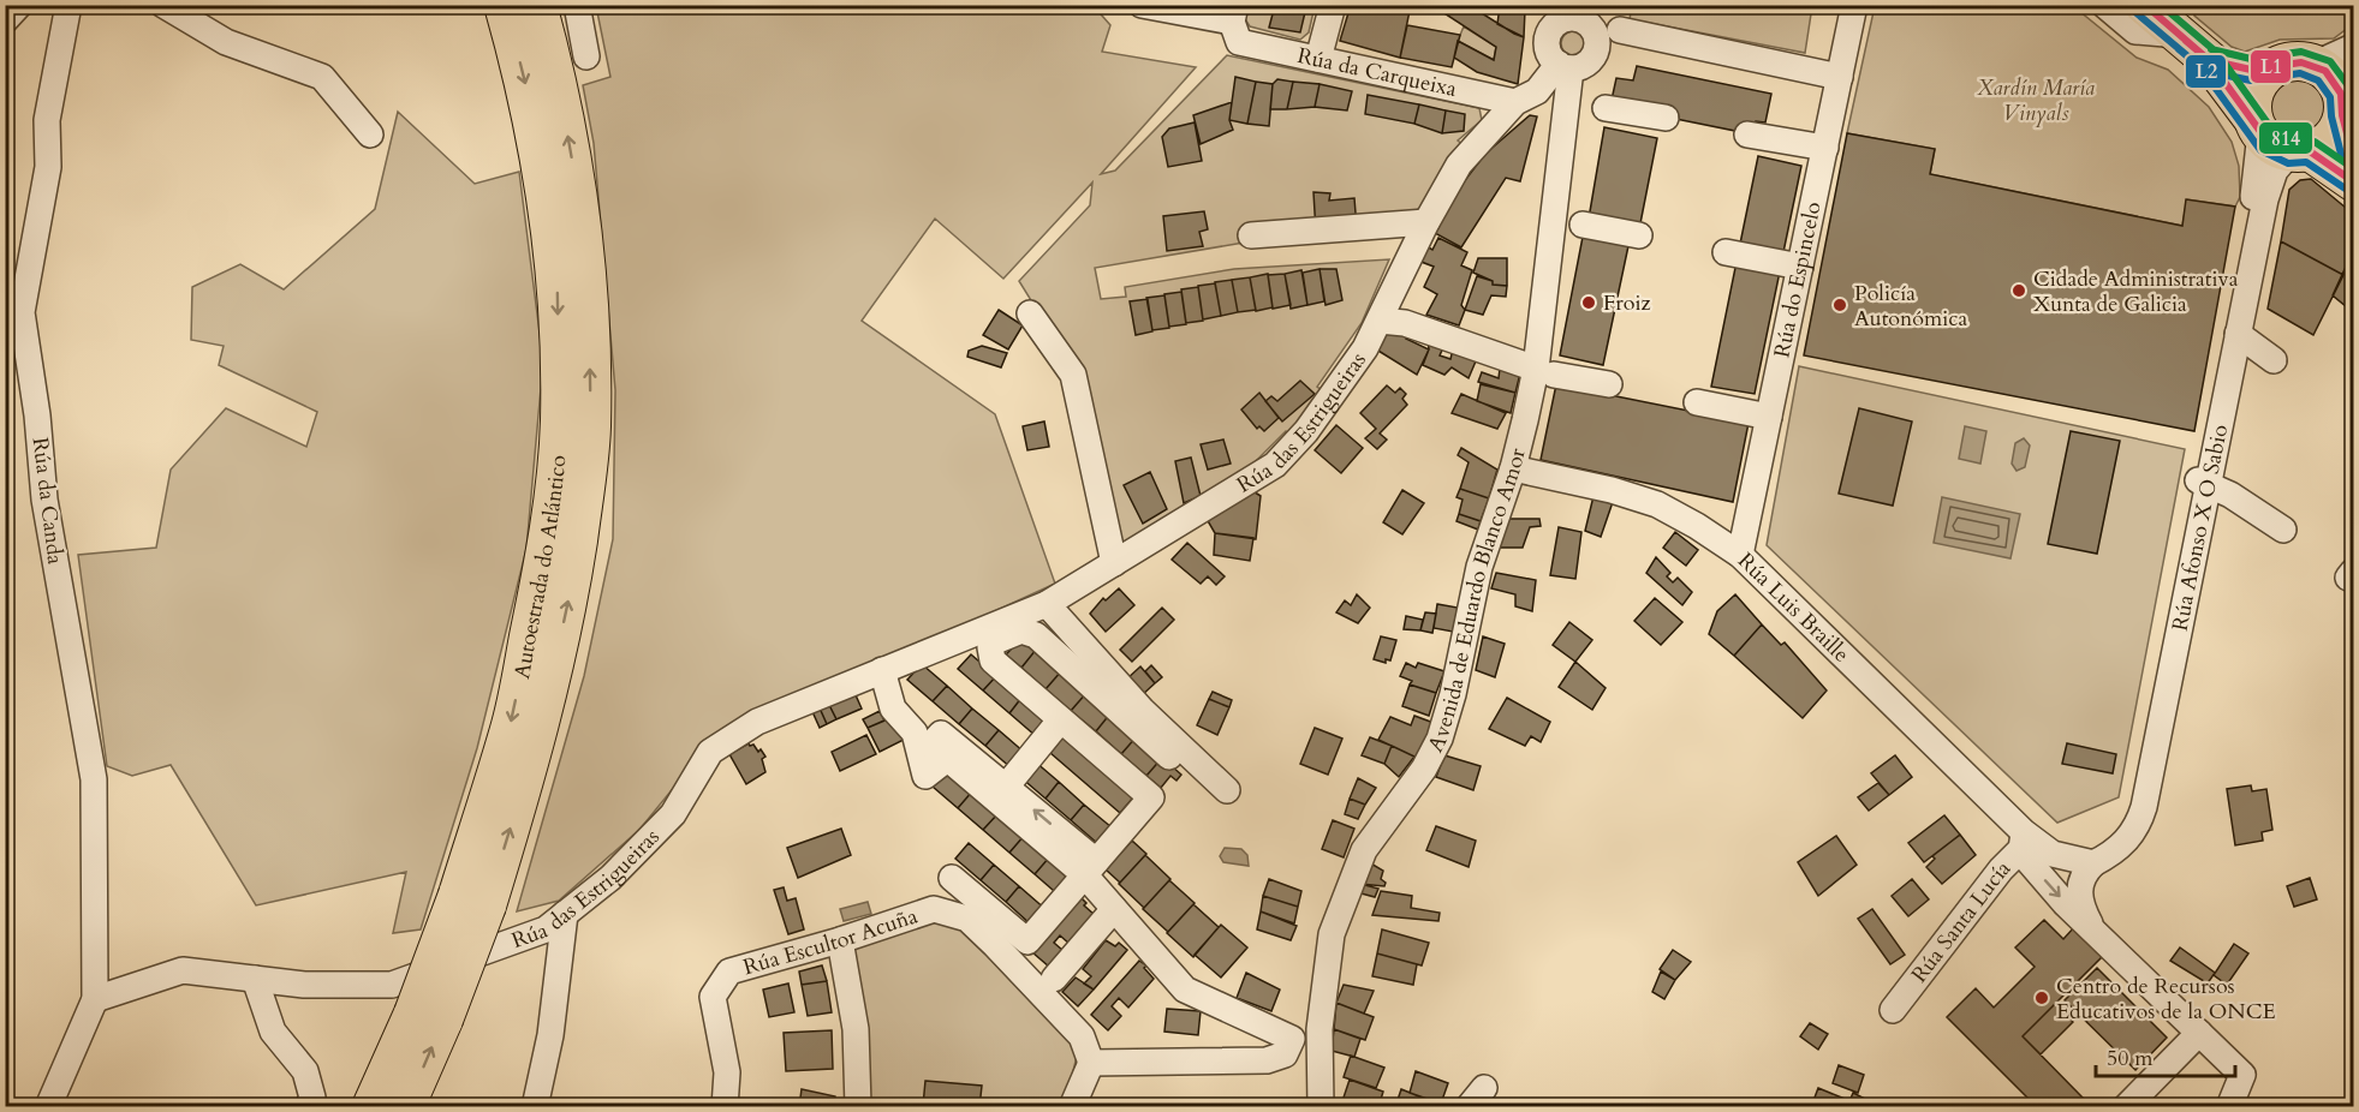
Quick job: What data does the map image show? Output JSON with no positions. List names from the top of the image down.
{
  "streets": {
    "highway": ["Autoestrada do Atlántico"],
    "street": [
      "Rúa da Carqueixa",
      "Rúa do Espincelo",
      "Rúa das Estrigueiras",
      "Rúa da Canda",
      "Rúa Afonso X O Sabio",
      "Avenida de Eduardo Blanco Amor",
      "Rúa Luis Braille",
      "Rúa Santa Lucía",
      "Rúa Escultor Acuña"
    ]
  },
  "crossings": [
    ["Rúa da Carqueixa", "Rúa das Estrigueiras"],
    ["Rúa do Espincelo", "Rúa Luis Braille"],
    ["Rúa das Estrigueiras", "Rúa da Canda"],
    ["Rúa das Estrigueiras", "Avenida de Eduardo Blanco Amor"],
    ["Avenida de Eduardo Blanco Amor", "Rúa Luis Braille"],
    ["Rúa Luis Braille", "Rúa Santa Lucía"]
  ],
  "parks": ["Xardín María Vinyals"],
  "places": [
    "Cidade Administrativa Xunta de Galicia",
    "Froiz",
    "Policía Autonómica",
    "Centro de Recursos Educativos de la ONCE"
  ],
  "lines": ["transit line L1", "transit line 814", "transit line L2"],
  "scale_bar": "50 m"
}
